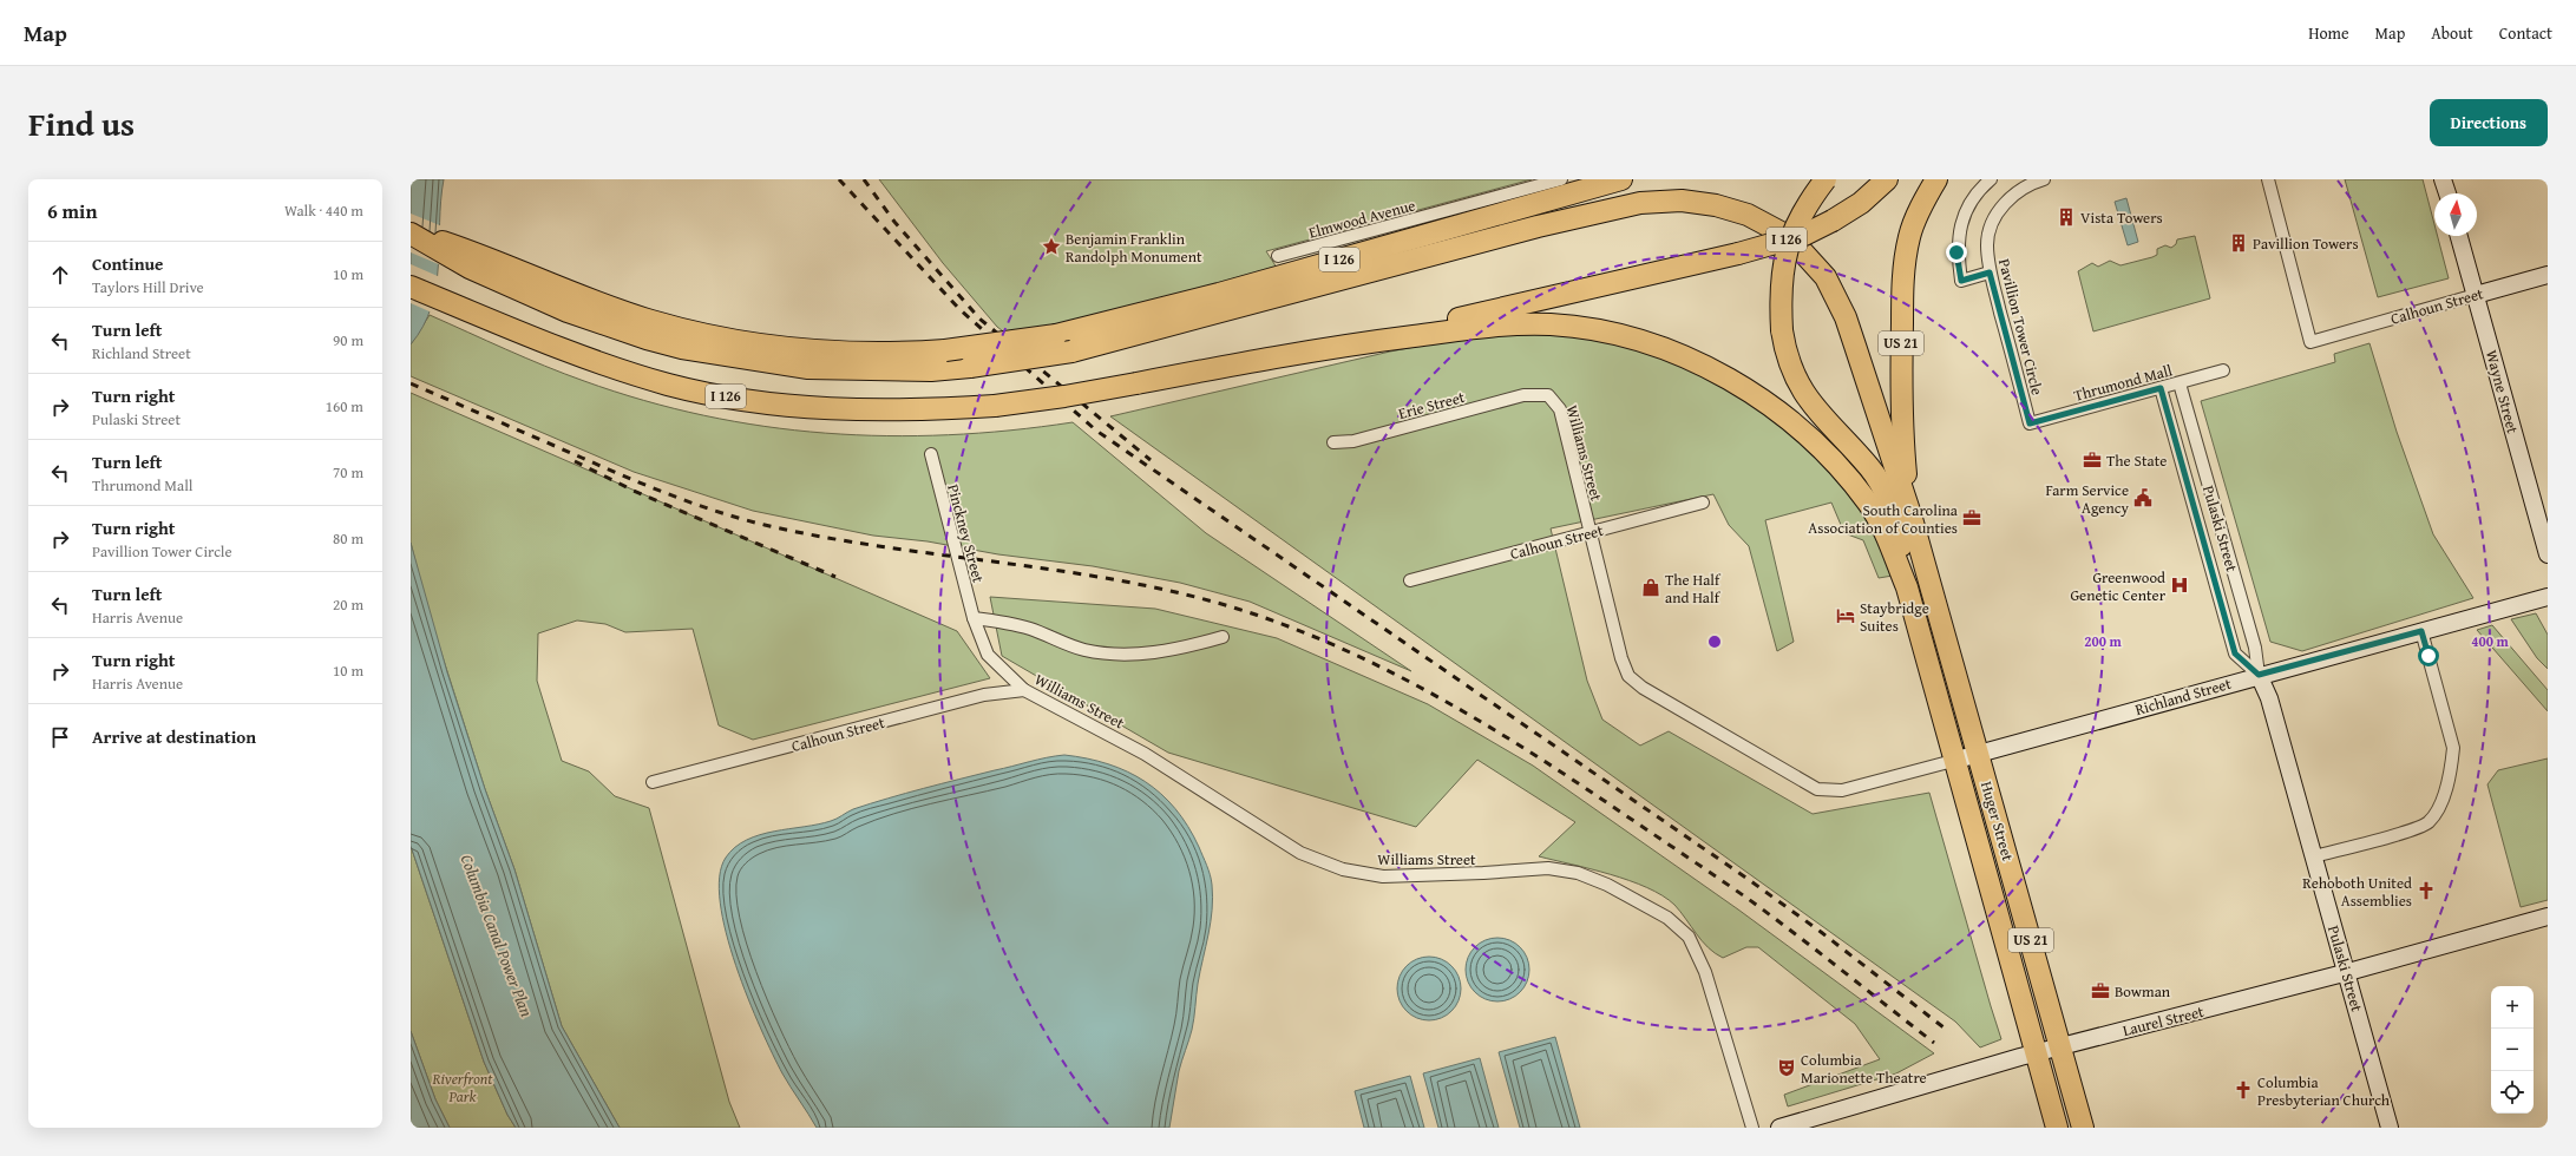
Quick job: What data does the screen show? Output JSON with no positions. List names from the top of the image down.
{
  "streets": {
    "highway": ["I 126", "US 21", "Huger Street"],
    "street": [
      "Elmwood Avenue",
      "Calhoun Street",
      "Pavillion Tower Circle",
      "Thrumond Mall",
      "Wayne Street",
      "Erie Street",
      "Williams Street",
      "Pulaski Street",
      "Pinckney Street",
      "Richland Street",
      "Laurel Street"
    ]
  },
  "crossings": [
    ["Calhoun Street", "Wayne Street"],
    ["Calhoun Street", "Williams Street"],
    ["Pavillion Tower Circle", "Thrumond Mall"],
    ["US 21", "Huger Street"],
    ["Thrumond Mall", "Pulaski Street"],
    ["Erie Street", "Williams Street"],
    ["Williams Street", "Pinckney Street"],
    ["Williams Street", "Richland Street"],
    ["Pulaski Street", "Richland Street"],
    ["Pulaski Street", "Laurel Street"],
    ["Richland Street", "Huger Street"],
    ["Huger Street", "Laurel Street"]
  ],
  "water": ["Columbia Canal Power Plan"],
  "parks": ["Riverfront Park"],
  "places": {
    "building": ["Vista Towers", "Pavillion Towers"],
    "place": ["Benjamin Franklin Randolph Monument"],
    "office": ["The State", "South Carolina Association of Counties", "Bowman"],
    "public building": ["Farm Service Agency"],
    "hospital": ["Greenwood Genetic Center"],
    "shop": ["The Half and Half"],
    "hotel": ["Staybridge Suites"],
    "church": ["Rehoboth United Assemblies", "Columbia Presbyterian Church"],
    "theatre": ["Columbia Marionette Theatre"]
  },
  "north": "top",
  "page": {
    "header": "Map",
    "nav": [
      "Home",
      "Map",
      "About",
      "Contact"
    ],
    "title": "Find us",
    "buttons": "Directions",
    "heading": ["6 min", "Walk · 440 m"],
    "list": [
      ["Continue", "Taylors Hill Drive", "10 m"],
      ["Turn left", "Richland Street", "90 m"],
      ["Turn right", "Pulaski Street", "160 m"],
      ["Turn left", "Thrumond Mall", "70 m"],
      ["Turn right", "Pavillion Tower Circle", "80 m"],
      ["Turn left", "Harris Avenue", "20 m"],
      ["Turn right", "Harris Avenue", "10 m"],
      "Arrive at destination"
    ],
    "map_buttons": ["+", "−"]
  },
  "rings": ["200 m", "400 m"]
}
